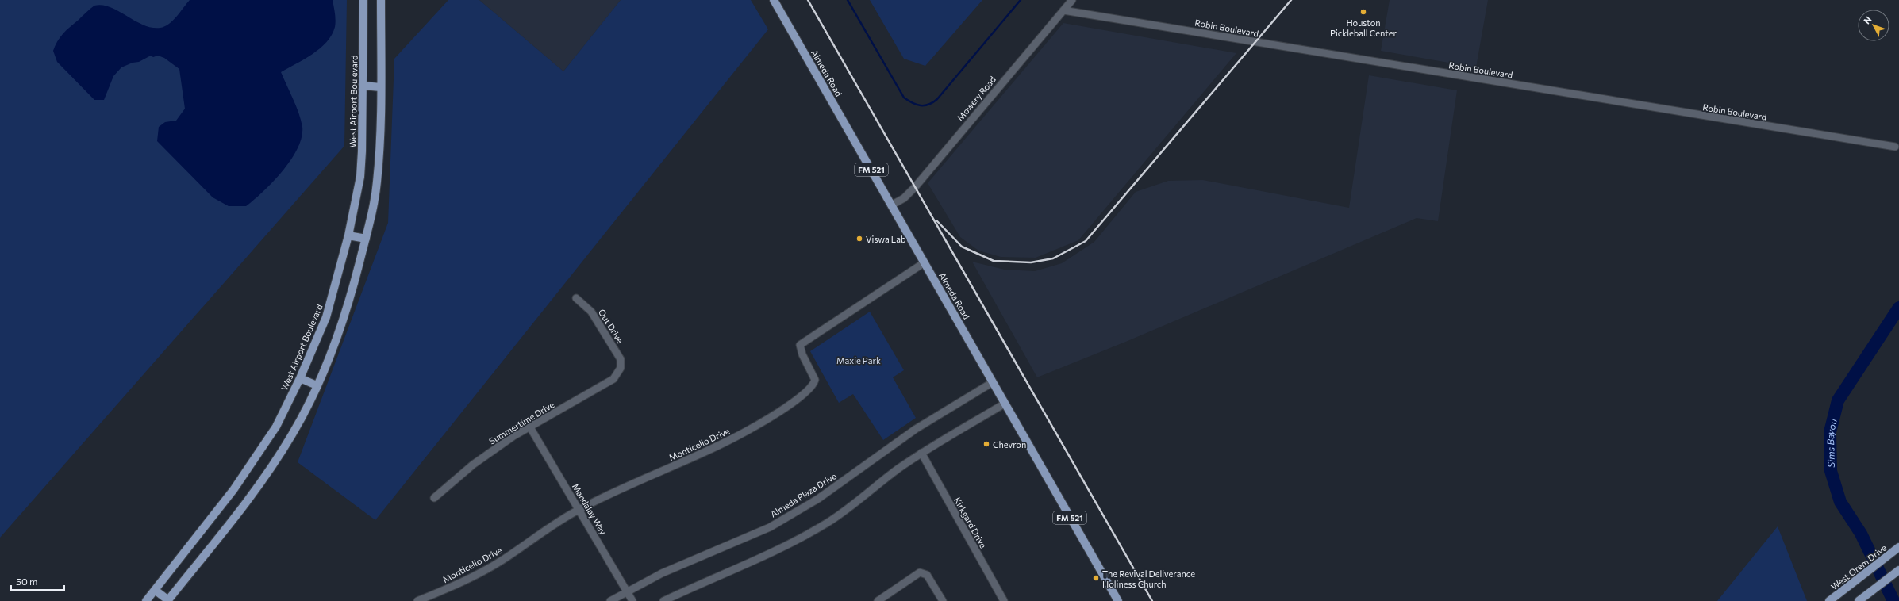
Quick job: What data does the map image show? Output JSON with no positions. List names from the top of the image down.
{
  "streets": {
    "main road": [
      "Almeda Road",
      "West Airport Boulevard",
      "FM 521",
      "West Orem Drive"
    ],
    "street": [
      "Robin Boulevard",
      "Mowery Road",
      "Out Drive",
      "Summertime Drive",
      "Monticello Drive",
      "Almeda Plaza Drive",
      "Mandalay Way",
      "Kirkgard Drive"
    ]
  },
  "crossings": [
    ["Robin Boulevard", "Mowery Road"],
    ["Almeda Road", "Mowery Road"],
    ["Almeda Road", "Monticello Drive"],
    ["Almeda Road", "Almeda Plaza Drive"],
    ["Out Drive", "Summertime Drive"],
    ["Summertime Drive", "Mandalay Way"],
    ["Monticello Drive", "Mandalay Way"],
    ["Almeda Plaza Drive", "Mandalay Way"]
  ],
  "water": ["Sims Bayou"],
  "parks": ["Maxie Park"],
  "places": [
    "Houston Pickleball Center",
    "Viswa Lab",
    "Chevron",
    "The Revival Deliverance Holiness Church"
  ],
  "scale_bar": "50 m",
  "north": "top left"
}
